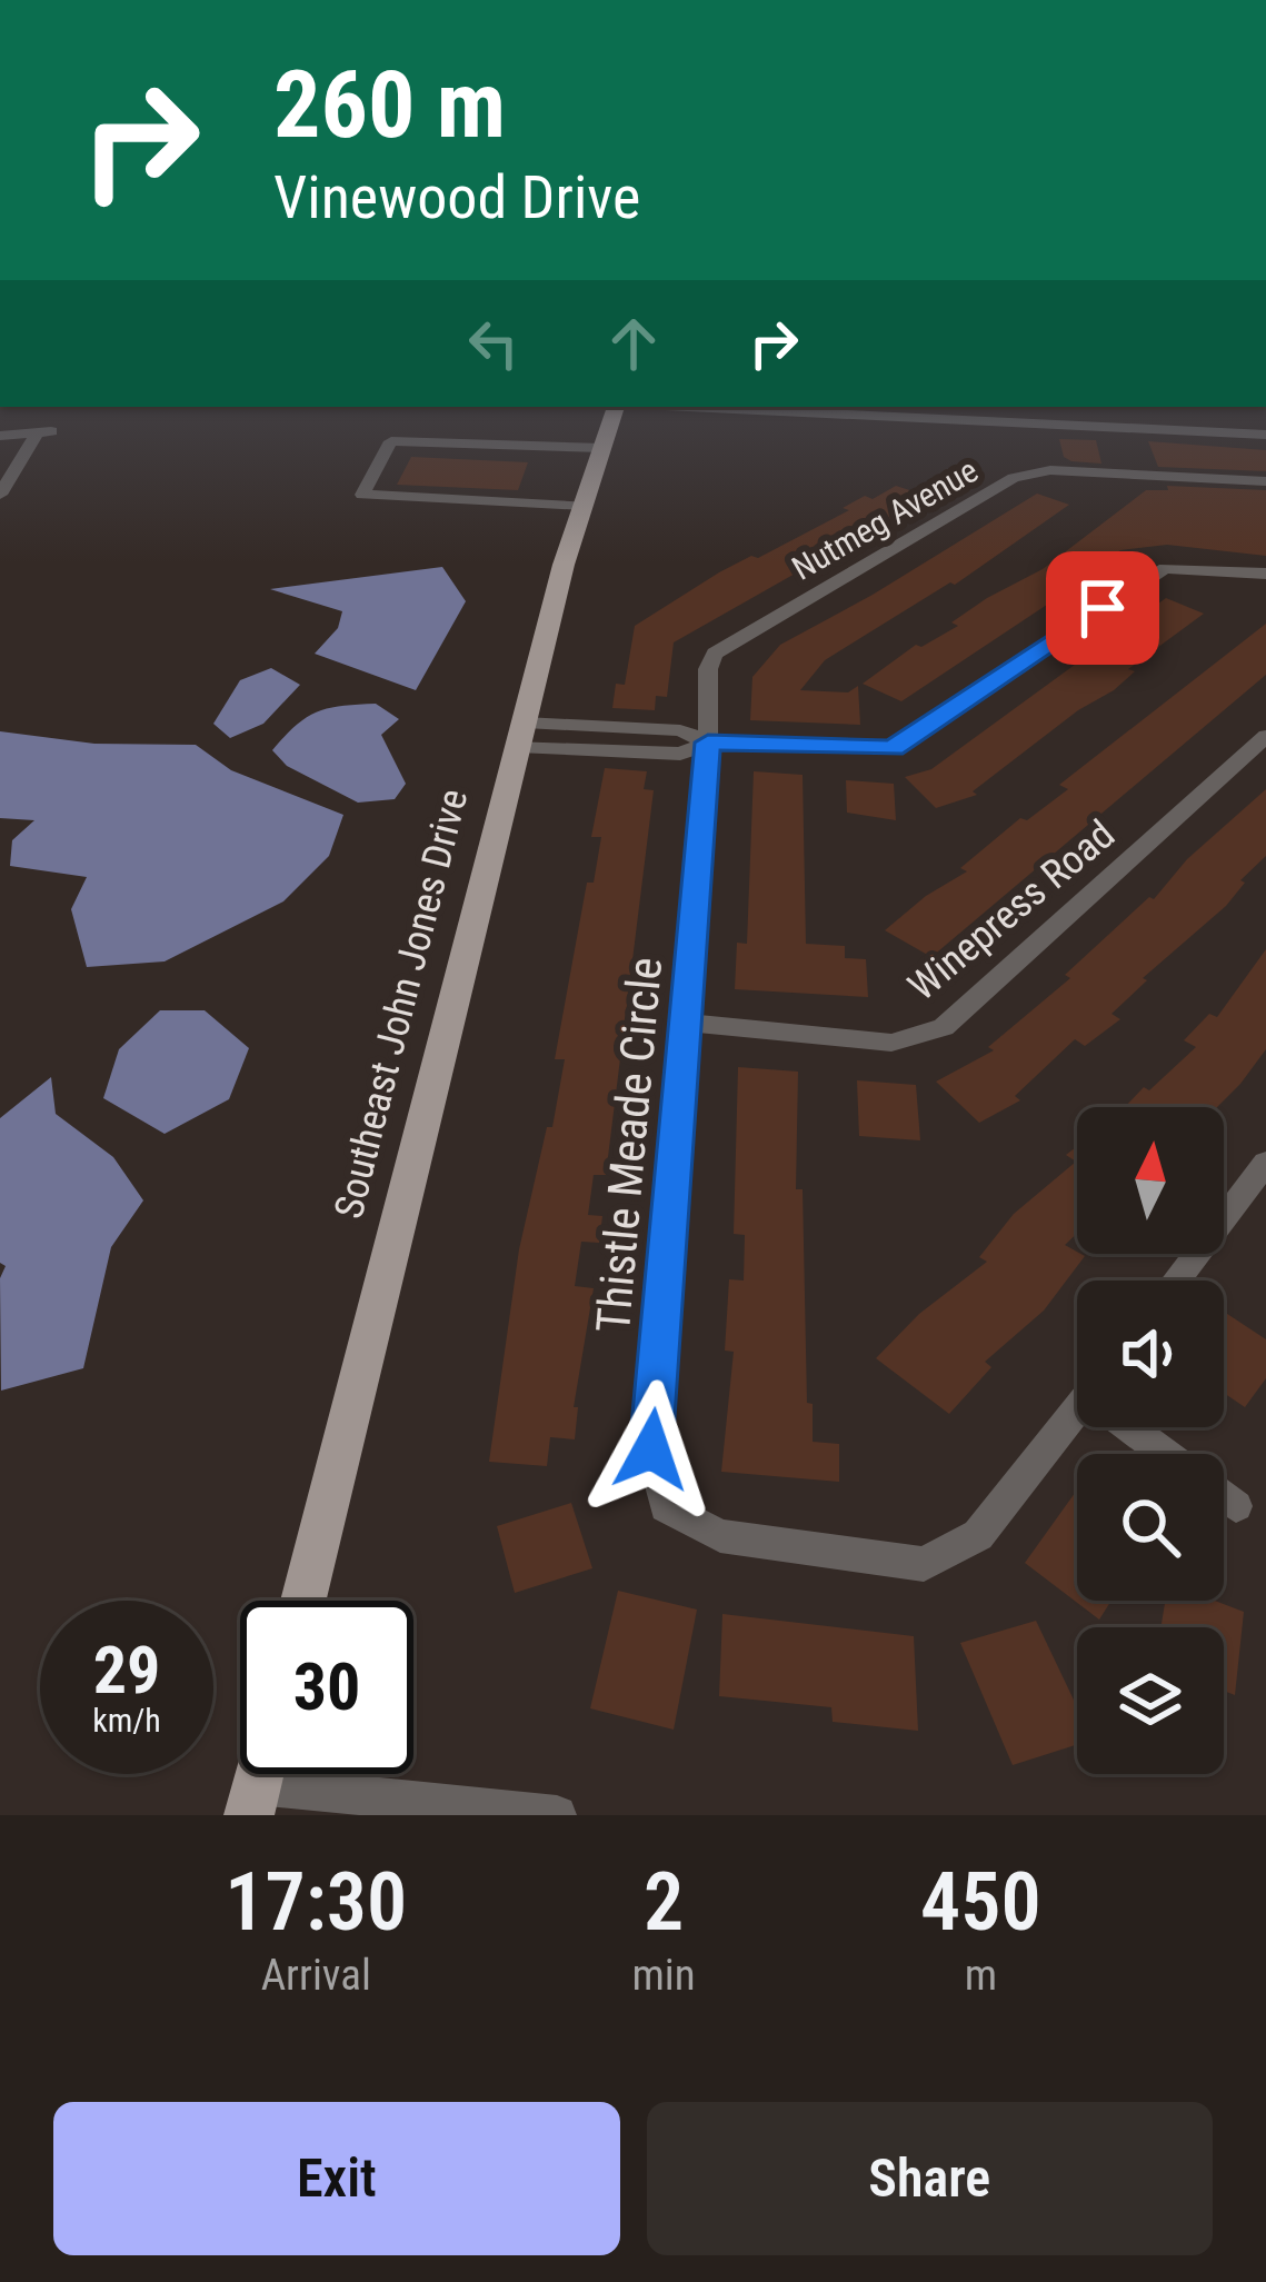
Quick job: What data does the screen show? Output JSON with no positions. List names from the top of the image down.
{
  "streets": {
    "main road": ["Southeast John Jones Drive"],
    "street": ["Nutmeg Avenue", "Winepress Road", "Thistle Meade Circle"]
  },
  "crossings": [
    ["Nutmeg Avenue", "Thistle Meade Circle"],
    ["Winepress Road", "Thistle Meade Circle"]
  ],
  "north": "top",
  "page": {
    "turn": ["260 m", "Vinewood Drive"],
    "speed": "29 km/h",
    "limit": "30",
    "eta": [
      "17:30",
      "Arrival",
      "2",
      "min",
      "450",
      "m"
    ],
    "buttons": ["Exit", "Share"]
  }
}
